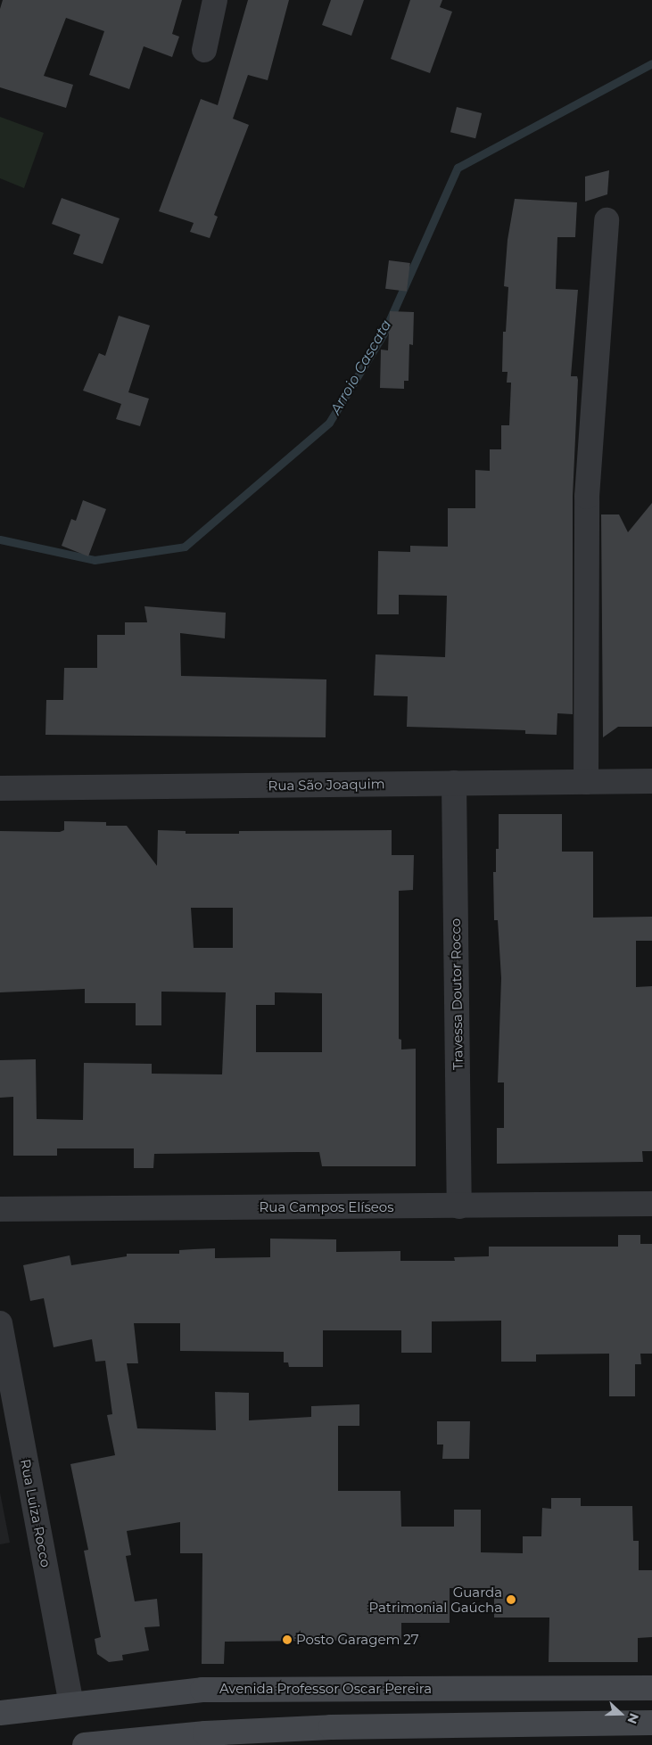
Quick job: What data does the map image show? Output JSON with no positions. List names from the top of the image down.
{
  "streets": {
    "main road": ["Avenida Professor Oscar Pereira"],
    "street": [
      "Rua São Joaquim",
      "Travessa Doutor Rocco",
      "Rua Campos Elíseos",
      "Rua Luiza Rocco"
    ]
  },
  "crossings": [
    ["Rua São Joaquim", "Travessa Doutor Rocco"],
    ["Travessa Doutor Rocco", "Rua Campos Elíseos"],
    ["Rua Luiza Rocco", "Avenida Professor Oscar Pereira"]
  ],
  "water": ["Arroio Cascata"],
  "places": ["Guarda Patrimonial Gaúcha", "Posto Garagem 27"],
  "north": "right"
}
